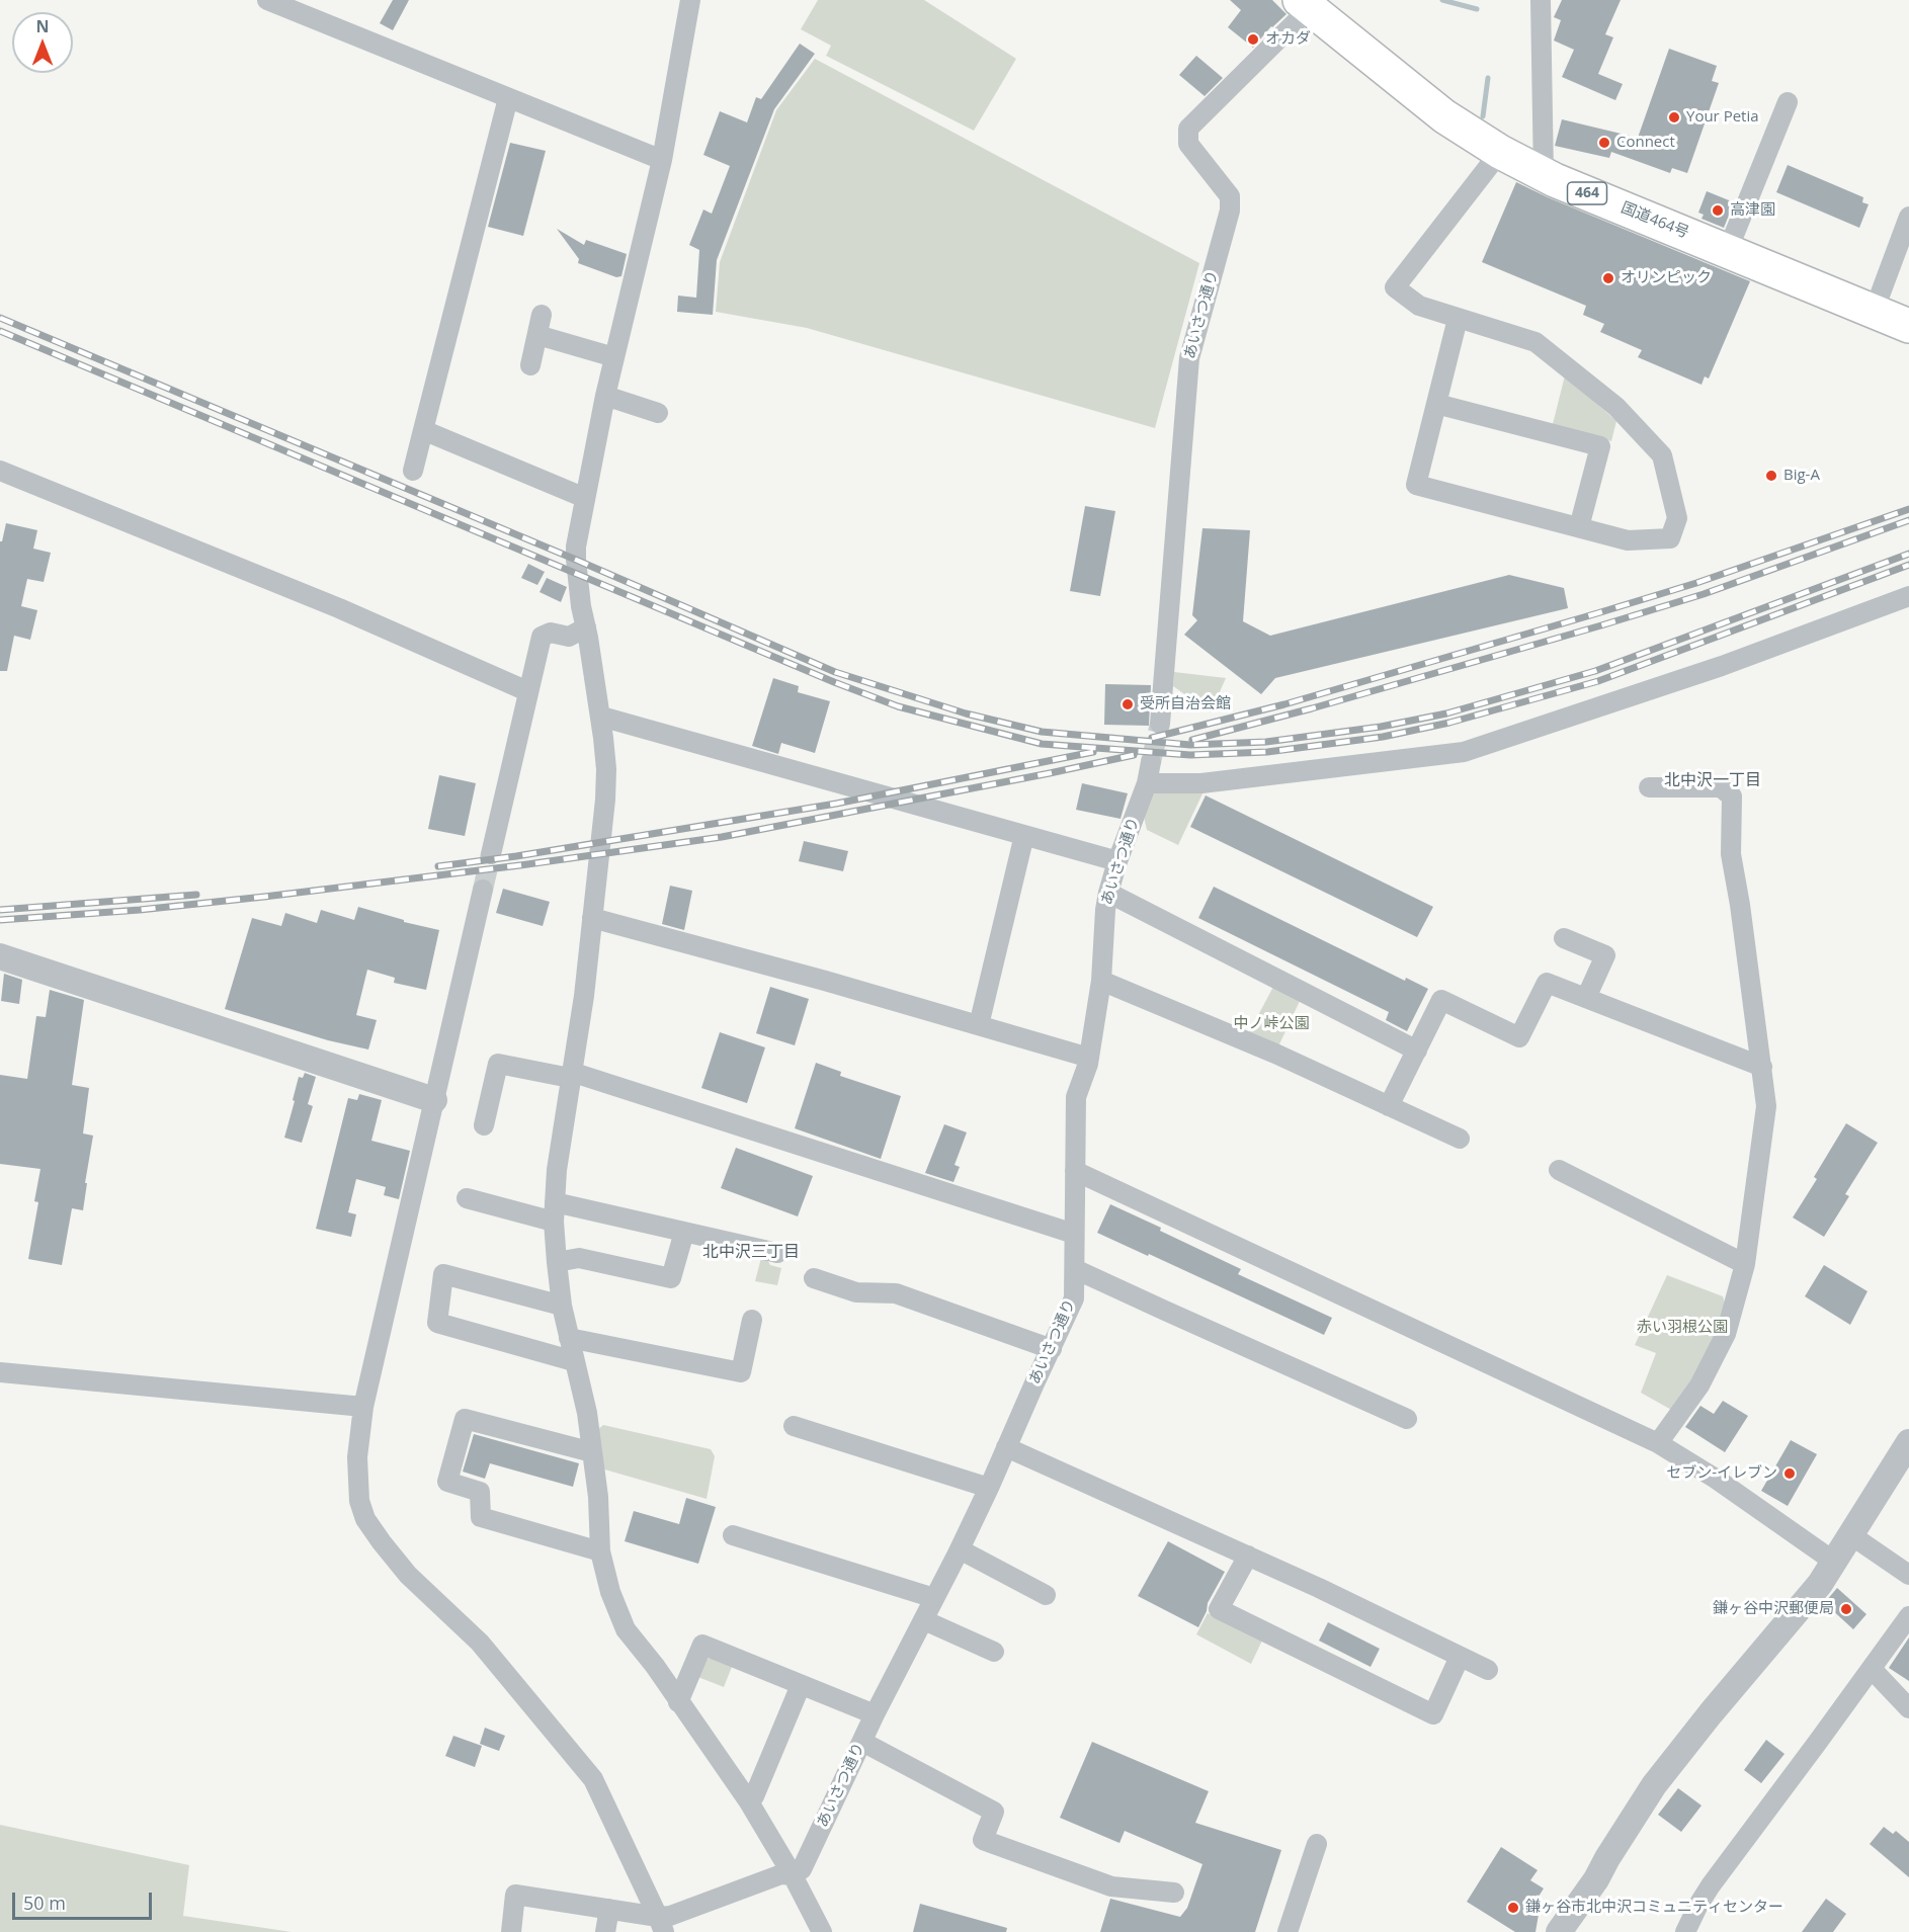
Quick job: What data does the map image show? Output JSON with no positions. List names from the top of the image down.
{
  "streets": {
    "highway": ["464", "国道464号"],
    "street": ["あいさつ通り"]
  },
  "crossings": [
    ["国道464号", "あいさつ通り"]
  ],
  "districts": ["北中沢一丁目", "北中沢三丁目"],
  "parks": ["中ノ峠公園", "赤い羽根公園"],
  "places": [
    "オカダ",
    "Your Petia",
    "Connect",
    "高津園",
    "オリンピック",
    "Big-A",
    "受所自治会館",
    "セブン-イレブン",
    "鎌ヶ谷中沢郵便局",
    "鎌ヶ谷市北中沢コミュニティセンター"
  ],
  "scale_bar": "50 m",
  "north": "top"
}
